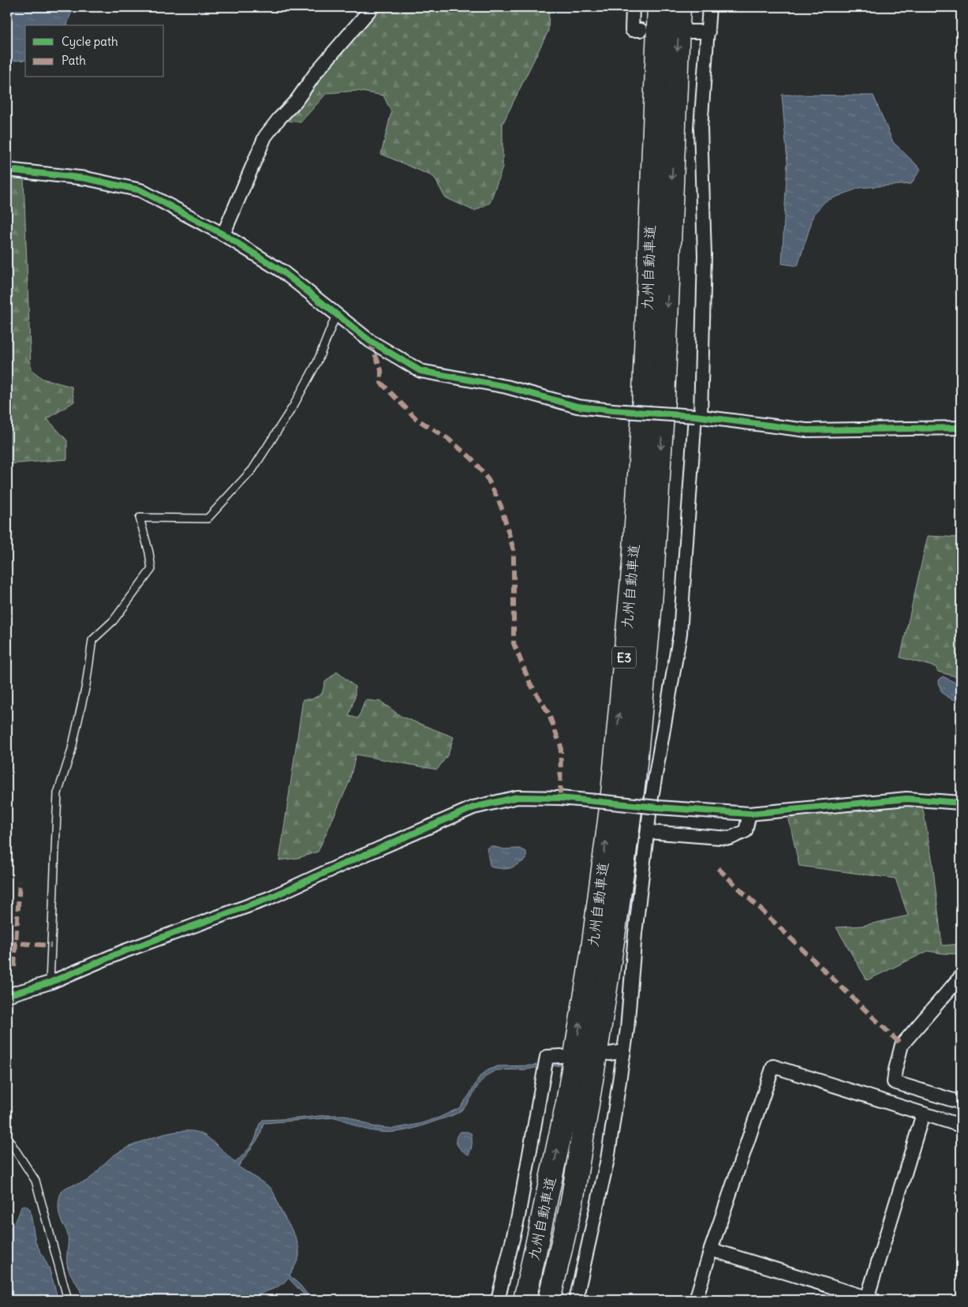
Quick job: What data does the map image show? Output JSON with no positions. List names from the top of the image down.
{
  "streets": {
    "highway": ["九州自動車道", "E3"]
  },
  "legend": ["Cycle path", "Path"]
}
